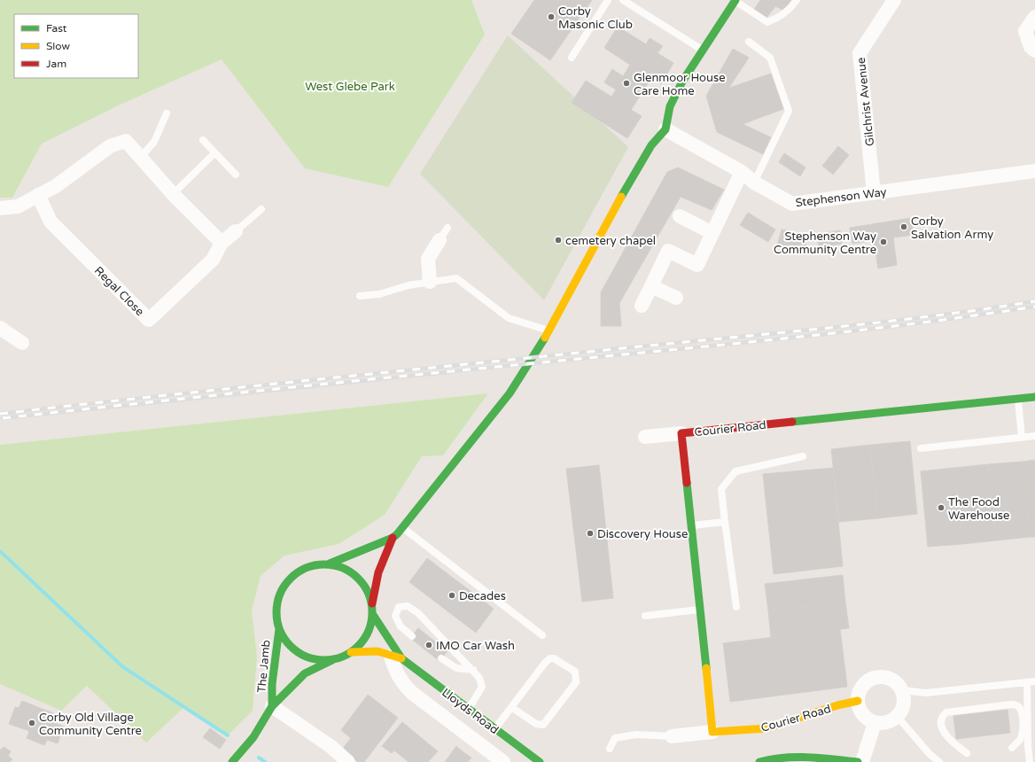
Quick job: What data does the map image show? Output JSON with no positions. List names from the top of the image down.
{
  "streets": {
    "street": [
      "Gilchrist Avenue",
      "Stephenson Way",
      "Regal Close",
      "Courier Road",
      "The Jamb",
      "Lloyds Road"
    ]
  },
  "crossings": [
    ["Gilchrist Avenue", "Stephenson Way"],
    ["The Jamb", "Lloyds Road"]
  ],
  "parks": ["West Glebe Park"],
  "places": [
    "Corby Masonic Club",
    "Glenmoor House Care Home",
    "Corby Salvation Army",
    "cemetery chapel",
    "Stephenson Way Community Centre",
    "The Food Warehouse",
    "Discovery House",
    "Decades",
    "IMO Car Wash",
    "Corby Old Village Community Centre"
  ],
  "legend": ["Fast", "Slow", "Jam"]
}
